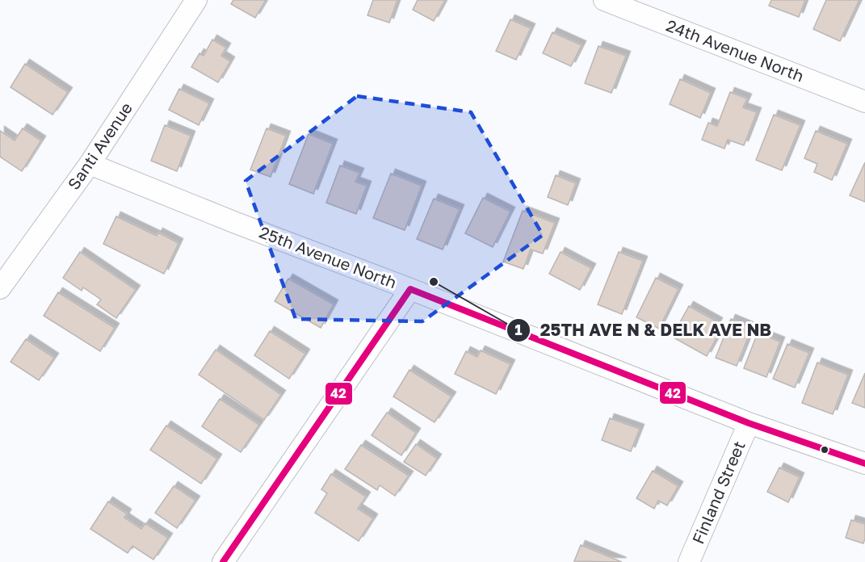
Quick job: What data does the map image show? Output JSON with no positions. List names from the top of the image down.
{
  "streets": {
    "street": [
      "24th Avenue North",
      "Santi Avenue",
      "25th Avenue North",
      "Finland Street"
    ]
  },
  "crossings": [
    ["Santi Avenue", "25th Avenue North"],
    ["25th Avenue North", "Finland Street"]
  ],
  "places": ["25TH AVE N & DELK AVE NB"],
  "lines": ["transit line 42"]
}
